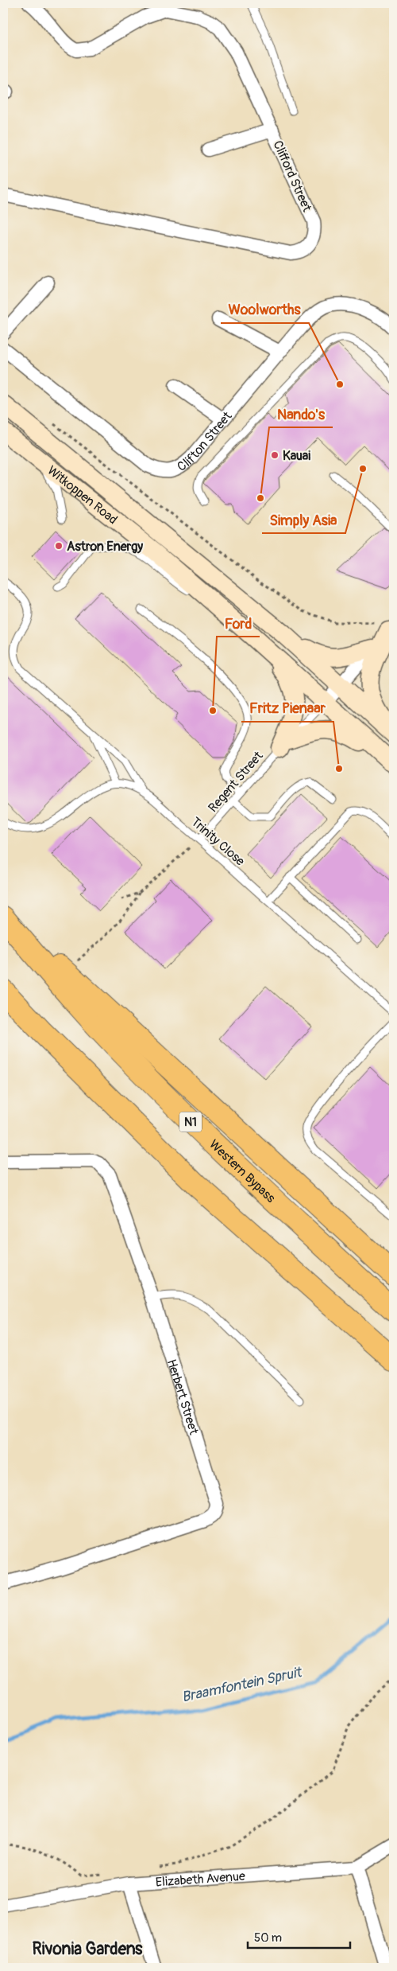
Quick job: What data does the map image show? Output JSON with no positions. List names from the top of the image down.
{
  "streets": {
    "highway": ["N1", "Western Bypass"],
    "main road": ["Witkoppen Road"],
    "street": [
      "Clifford Street",
      "Clifton Street",
      "Herbert Street",
      "Elizabeth Avenue"
    ],
    "lane": ["Regent Street", "Trinity Close"]
  },
  "crossings": [
    ["Witkoppen Road", "Regent Street"],
    ["Regent Street", "Trinity Close"]
  ],
  "districts": ["Rivonia Gardens"],
  "water": ["Braamfontein Spruit"],
  "places": [
    "Woolworths",
    "Kauai",
    "Simply Asia",
    "Nando's",
    "Astron Energy",
    "Ford",
    "Fritz Pienaar"
  ],
  "scale_bar": "50 m"
}
